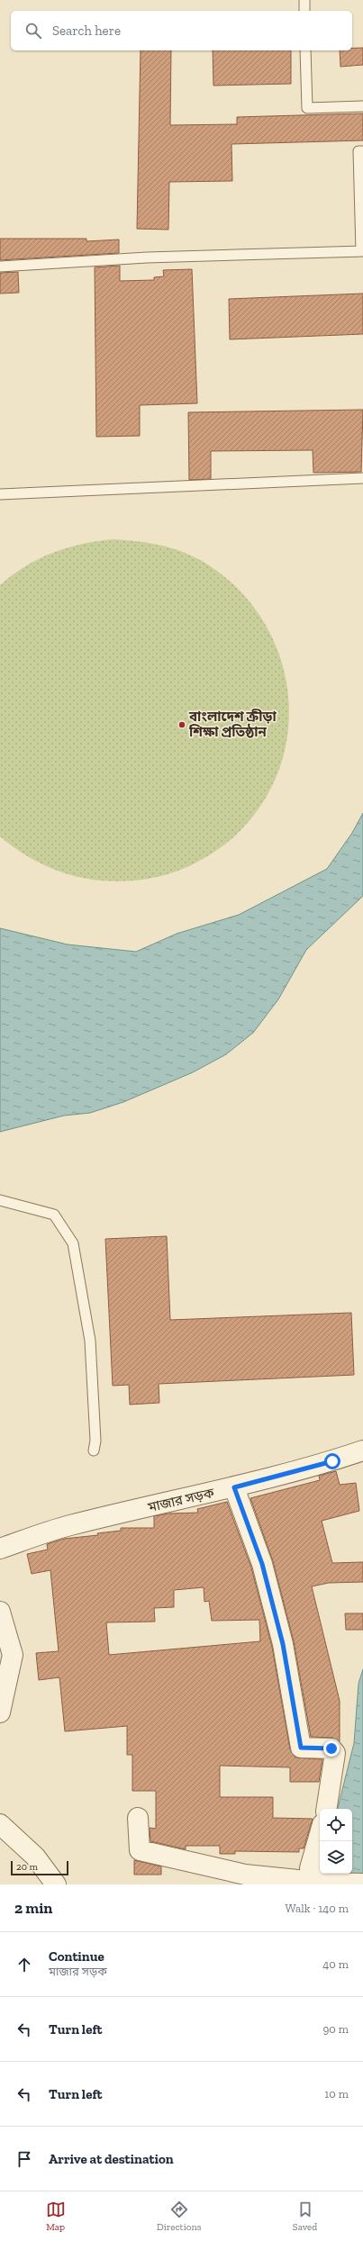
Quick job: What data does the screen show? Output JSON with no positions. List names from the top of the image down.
{
  "streets": {
    "street": ["মাজার সড়ক"]
  },
  "places": ["বাংলাদেশ ক্রীড়া শিক্ষা প্রতিষ্ঠান"],
  "scale_bar": "20 m",
  "page": {
    "search": "Search here",
    "scale": "20 m",
    "heading": ["2 min", "Walk · 140 m"],
    "list": [
      ["Continue", "মাজার সড়ক", "40 m"],
      ["Turn left", "90 m"],
      ["Turn left", "10 m"],
      "Arrive at destination"
    ],
    "nav": ["Map", "Directions", "Saved"]
  }
}
